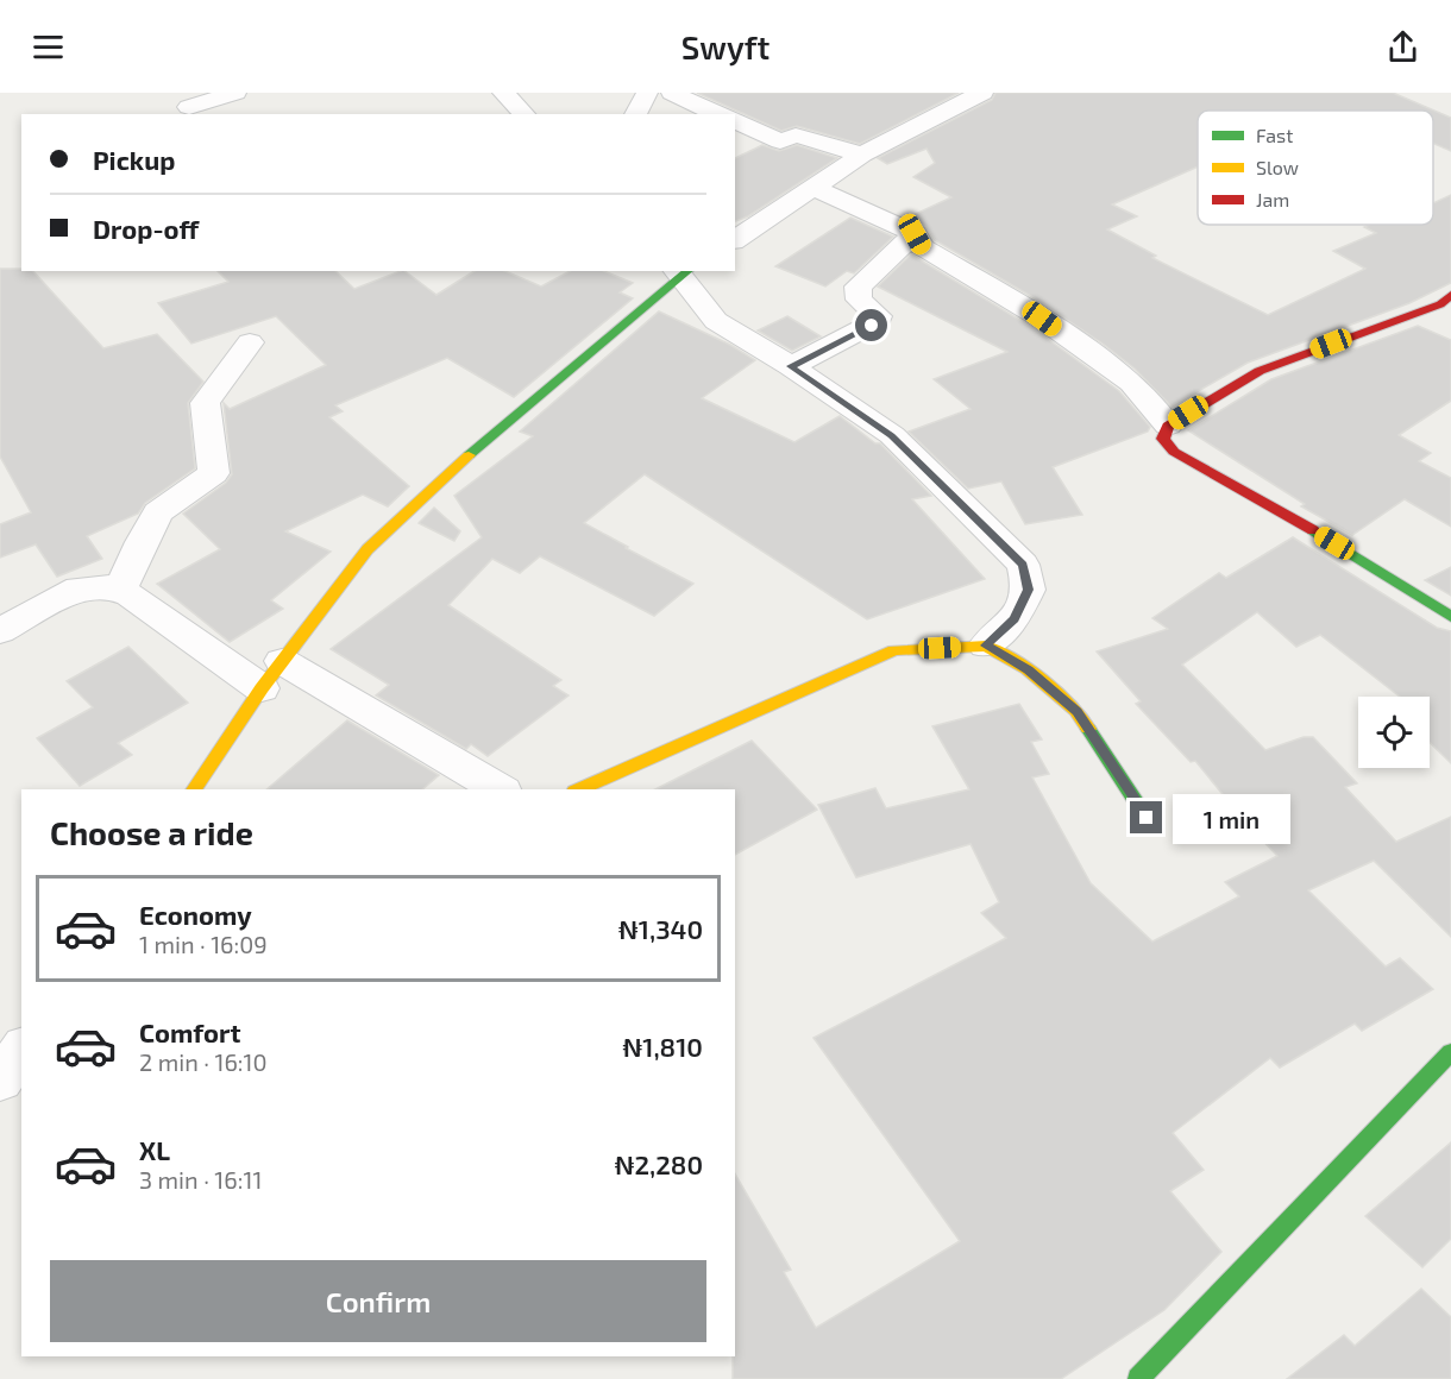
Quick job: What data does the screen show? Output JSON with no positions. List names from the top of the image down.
{
  "legend": ["Fast", "Slow", "Jam"],
  "page": {
    "header": "Swyft",
    "banner": ["Pickup", "Drop-off"],
    "heading": "Choose a ride",
    "bubble": "1 min",
    "list": [
      {
        "name": "Economy",
        "note": "1 min · 16:09",
        "value": "₦1,340"
      },
      {
        "name": "Comfort",
        "note": "2 min · 16:10",
        "value": "₦1,810"
      },
      {
        "name": "XL",
        "note": "3 min · 16:11",
        "value": "₦2,280"
      }
    ],
    "buttons": "Confirm"
  }
}
